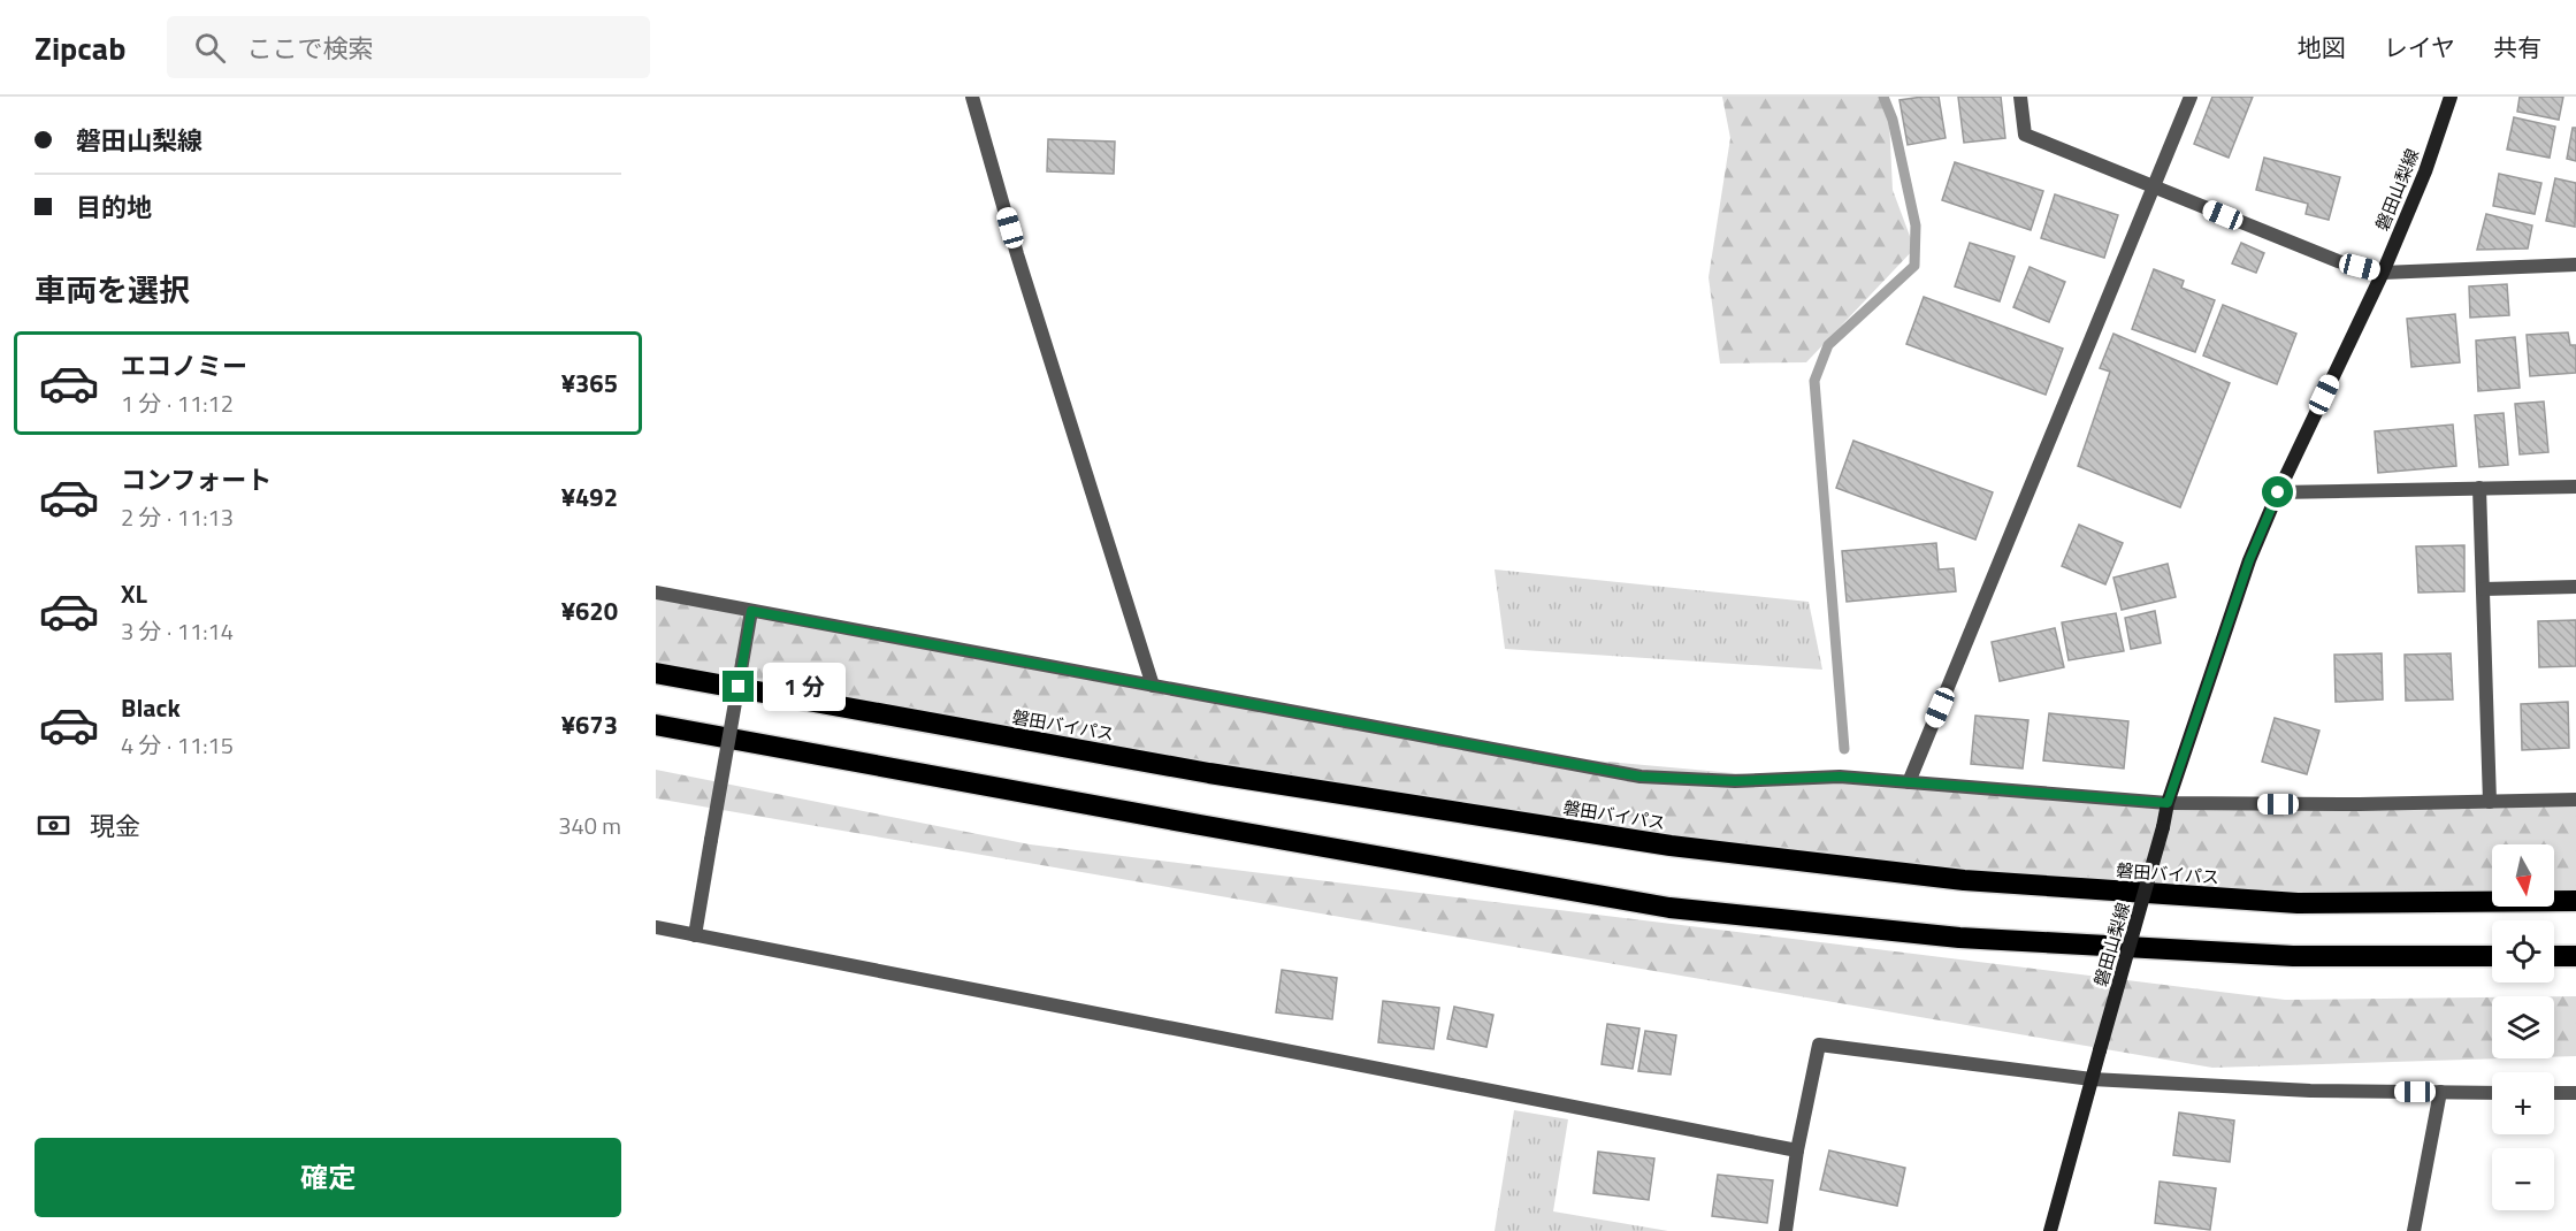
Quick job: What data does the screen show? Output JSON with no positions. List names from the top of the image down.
{
  "streets": {
    "highway": ["磐田バイパス"],
    "main road": ["磐田山梨線"]
  },
  "north": "bottom",
  "page": {
    "header": "Zipcab",
    "search": "ここで検索",
    "nav": ["地図", "レイヤ", "共有"],
    "banner": ["磐田山梨線", "目的地"],
    "heading": "車両を選択",
    "list": [
      {
        "name": "エコノミー",
        "note": "1 分 · 11:12",
        "value": "¥365"
      },
      {
        "name": "コンフォート",
        "note": "2 分 · 11:13",
        "value": "¥492"
      },
      {
        "name": "XL",
        "note": "3 分 · 11:14",
        "value": "¥620"
      },
      {
        "name": "Black",
        "note": "4 分 · 11:15",
        "value": "¥673"
      }
    ],
    "bubble": "1 分",
    "pay": ["現金", "340 m"],
    "map_buttons": ["+", "−"],
    "buttons": "確定"
  }
}
